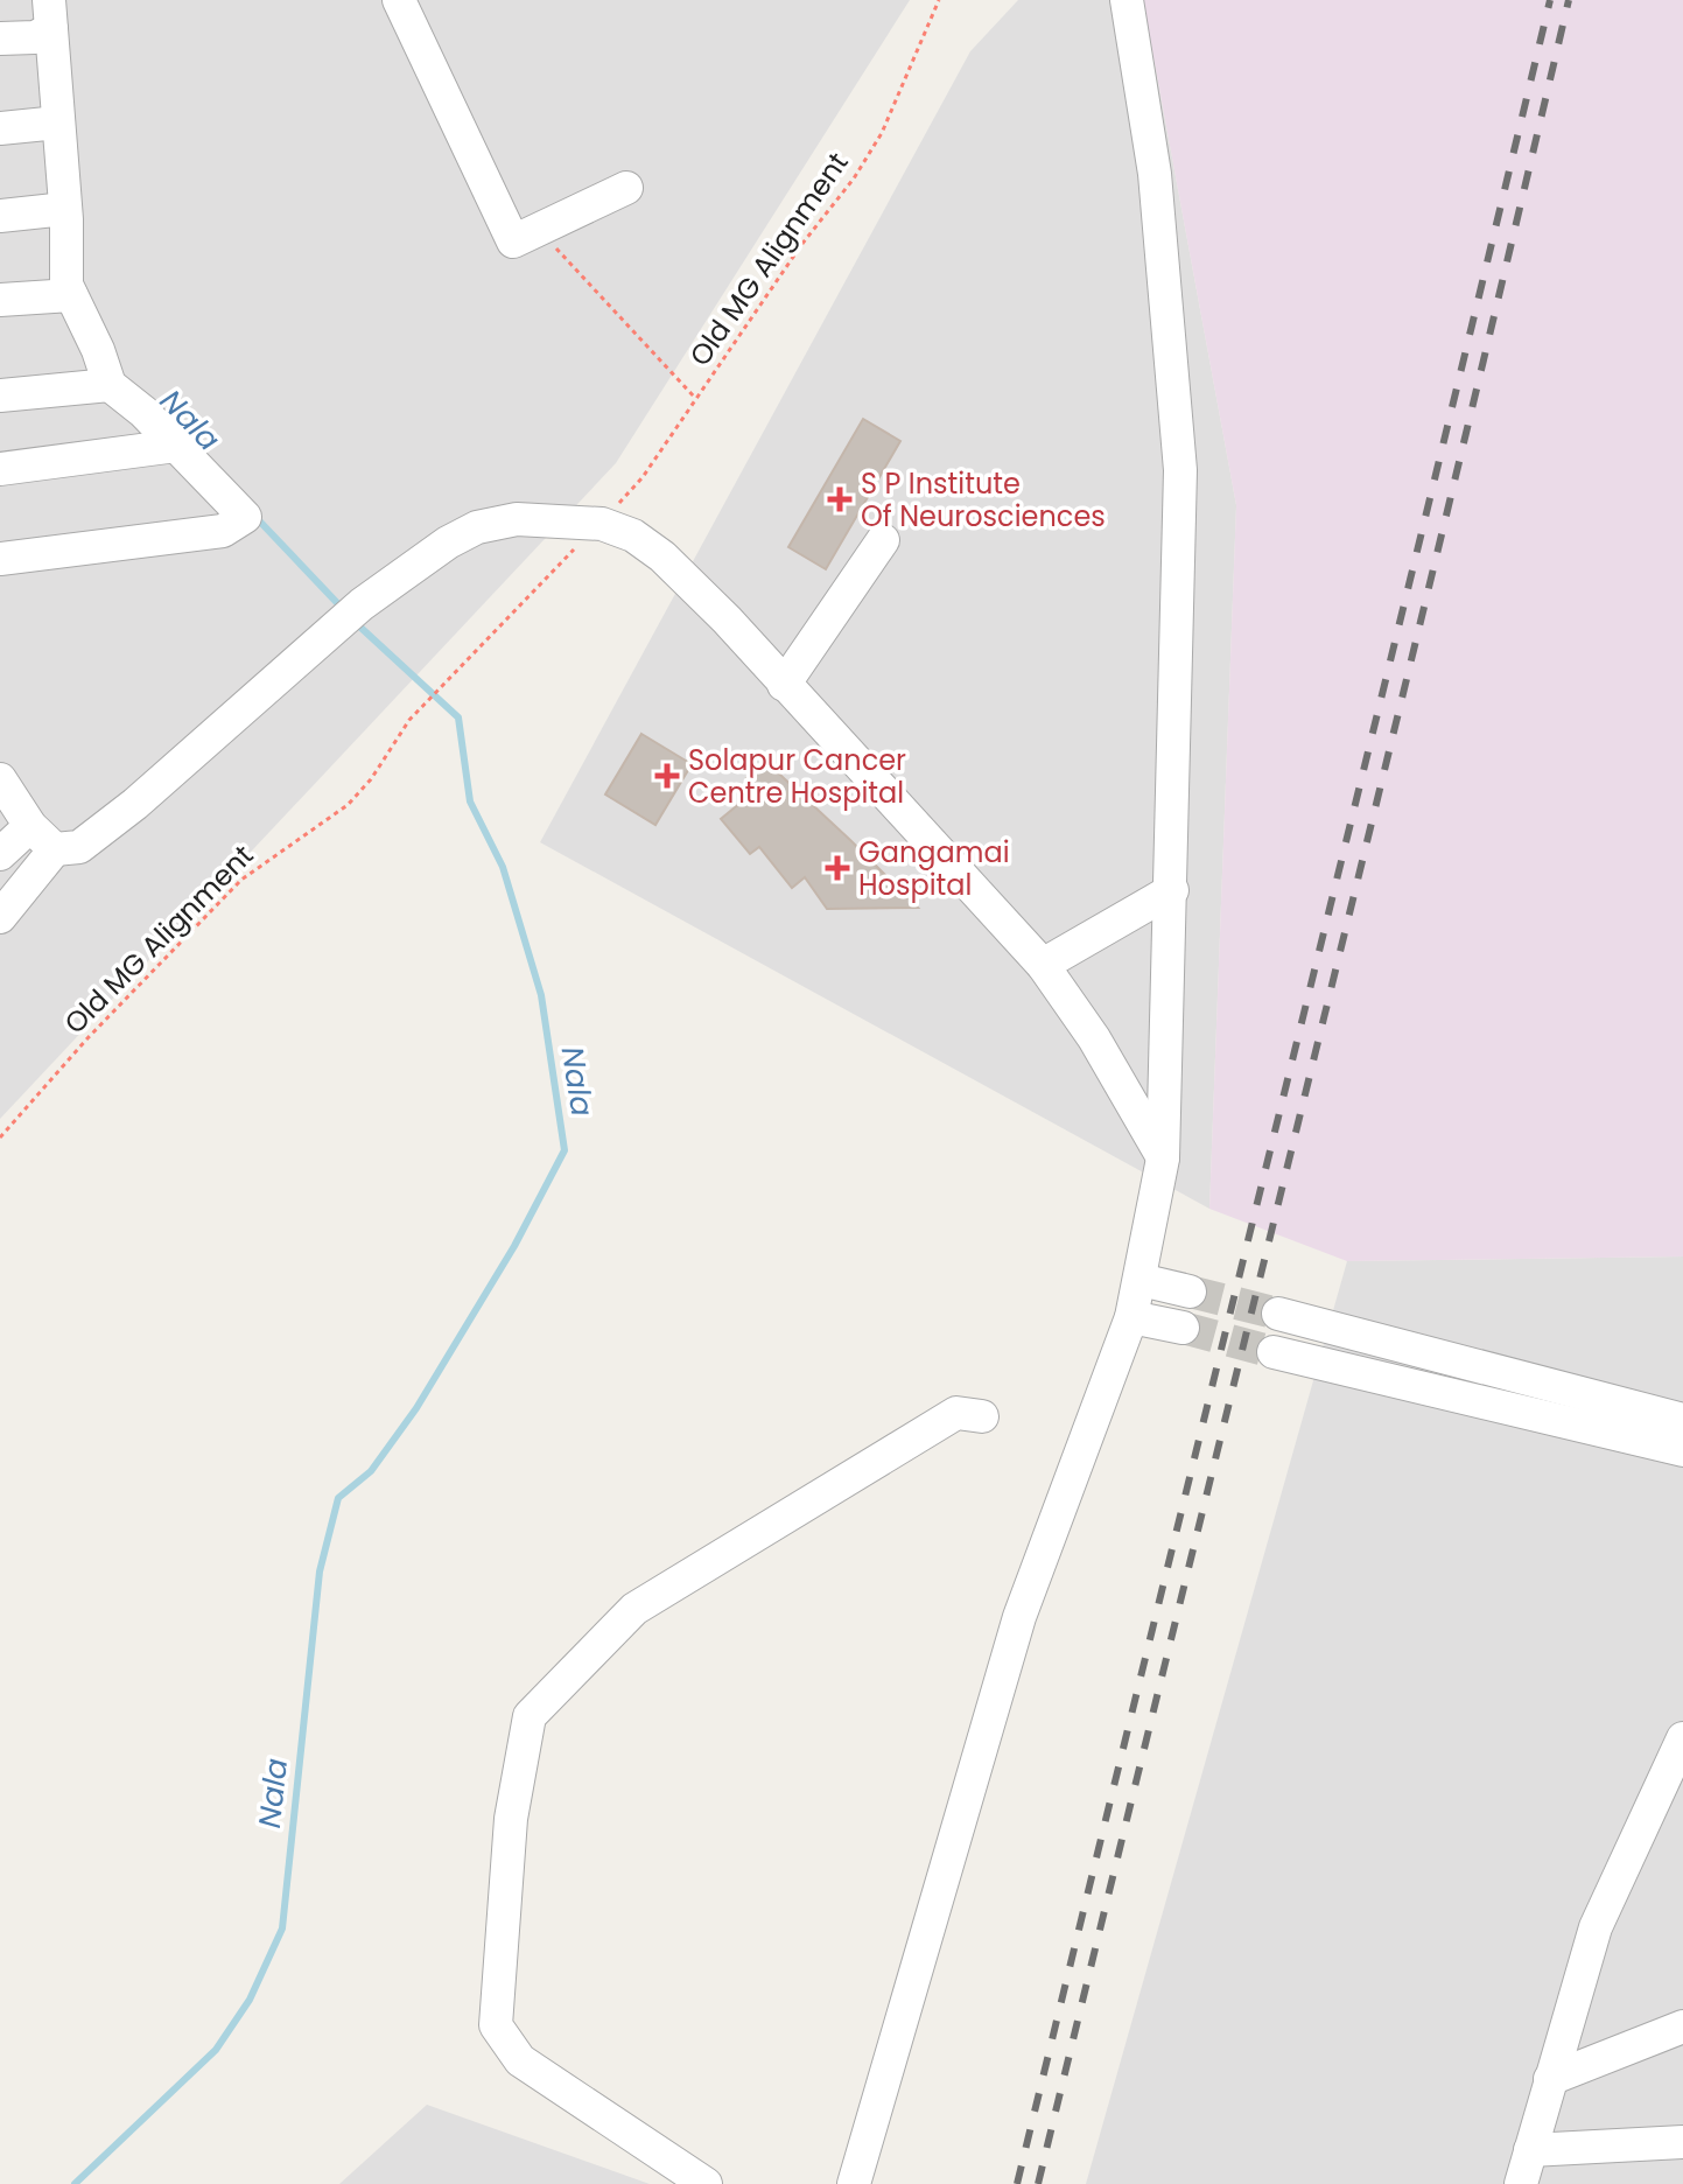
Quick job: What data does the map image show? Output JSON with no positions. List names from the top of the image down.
{
  "streets": {
    "path": ["Old MG Alignment"]
  },
  "water": ["Nala"],
  "places": {
    "health": ["S P Institute Of Neurosciences", "Solapur Cancer Centre Hospital", "Gangamai Hospital"]
  }
}
